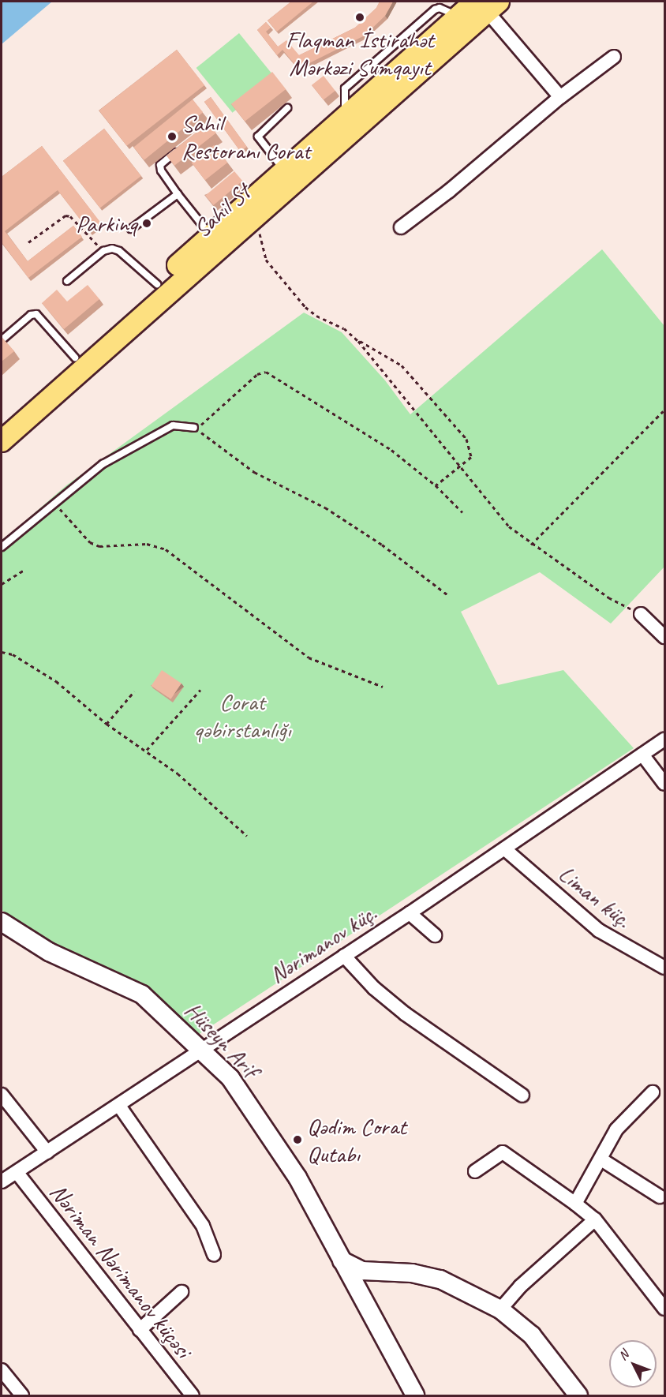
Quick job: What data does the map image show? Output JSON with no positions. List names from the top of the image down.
{
  "streets": {
    "main road": ["Sahil St"],
    "street": [
      "Liman küç.",
      "Nərimanov küç.",
      "Hüseyn Arif",
      "Nəriman Nərimanov küçəsi"
    ]
  },
  "crossings": [
    ["Liman küç.", "Nərimanov küç."],
    ["Nərimanov küç.", "Hüseyn Arif"],
    ["Nərimanov küç.", "Nəriman Nərimanov küçəsi"]
  ],
  "parks": ["Corat qəbirstanlığı"],
  "places": [
    "Flaqman İstirahət Mərkəzi Sumqayıt",
    "Sahil Restoranı Corat",
    "Parkinq",
    "Qədim Corat Qutabı"
  ],
  "north": "top left"
}
